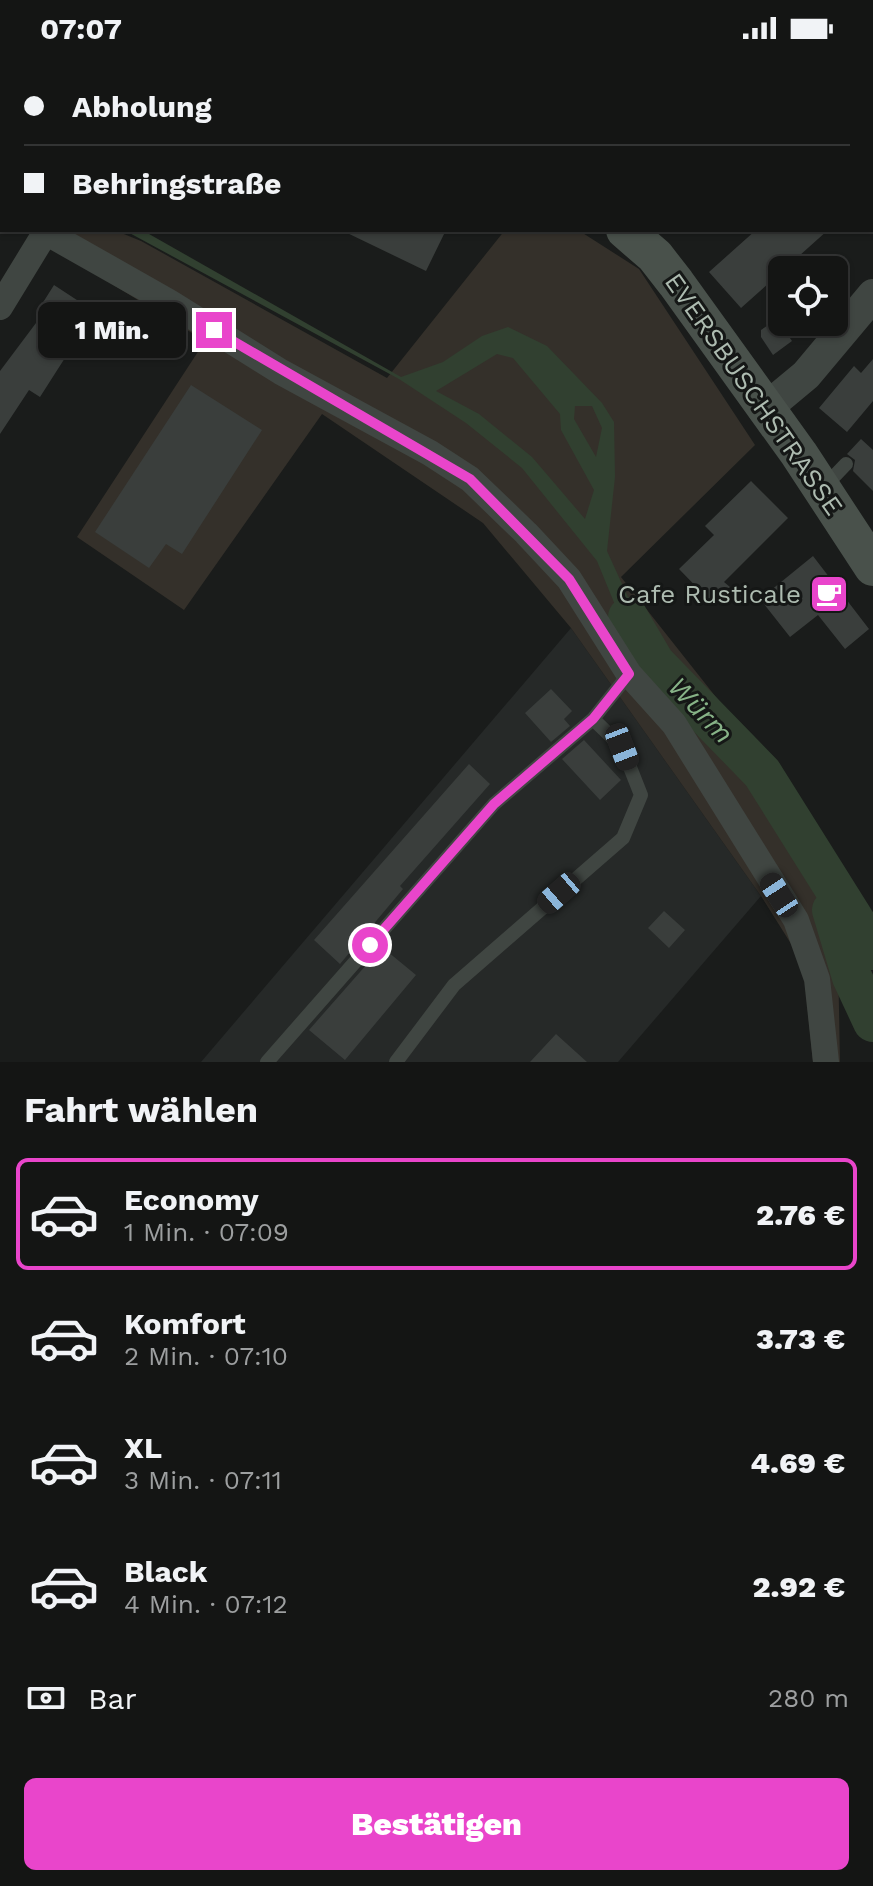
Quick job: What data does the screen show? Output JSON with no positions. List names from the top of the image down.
{
  "streets": {
    "main road": ["EVERSBUSCHSTRASSE"]
  },
  "water": ["Würm"],
  "places": {
    "cafe": ["Cafe Rusticale"]
  },
  "page": {
    "status": "07:07",
    "banner": ["Abholung", "Behringstraße"],
    "bubble": "1 Min.",
    "heading": "Fahrt wählen",
    "list": [
      {
        "name": "Economy",
        "note": "1 Min. · 07:09",
        "value": "2.76 €"
      },
      {
        "name": "Komfort",
        "note": "2 Min. · 07:10",
        "value": "3.73 €"
      },
      {
        "name": "XL",
        "note": "3 Min. · 07:11",
        "value": "4.69 €"
      },
      {
        "name": "Black",
        "note": "4 Min. · 07:12",
        "value": "2.92 €"
      }
    ],
    "pay": ["Bar", "280 m"],
    "buttons": "Bestätigen"
  }
}
